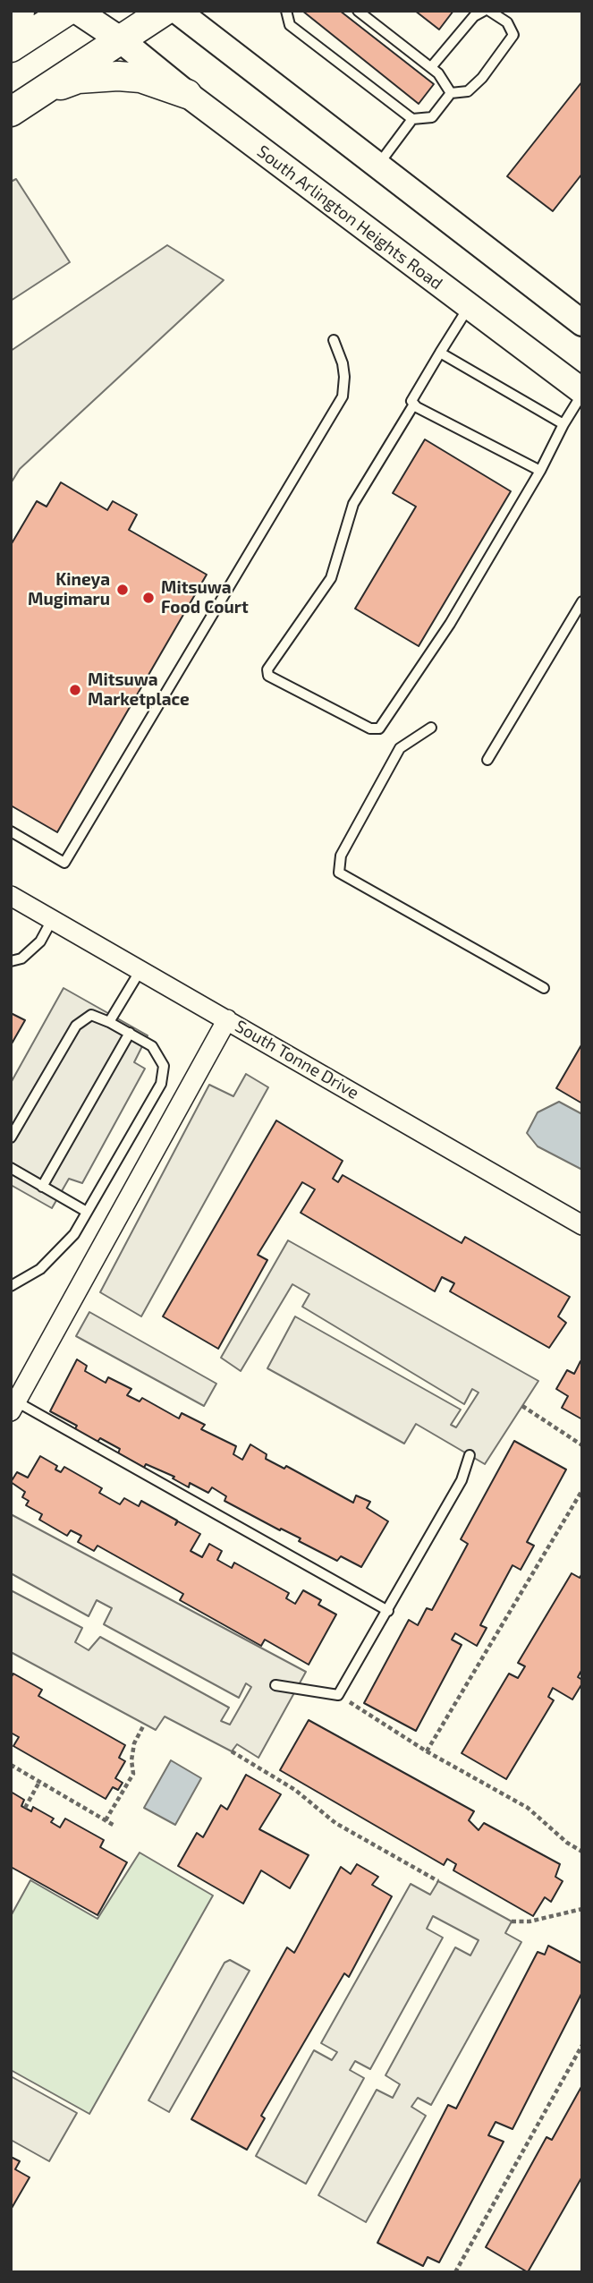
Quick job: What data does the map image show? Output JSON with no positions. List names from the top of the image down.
{
  "streets": {
    "main road": ["South Arlington Heights Road"],
    "street": ["South Tonne Drive"]
  },
  "places": ["Kineya Mugimaru", "Mitsuwa Food Court", "Mitsuwa Marketplace"]
}
